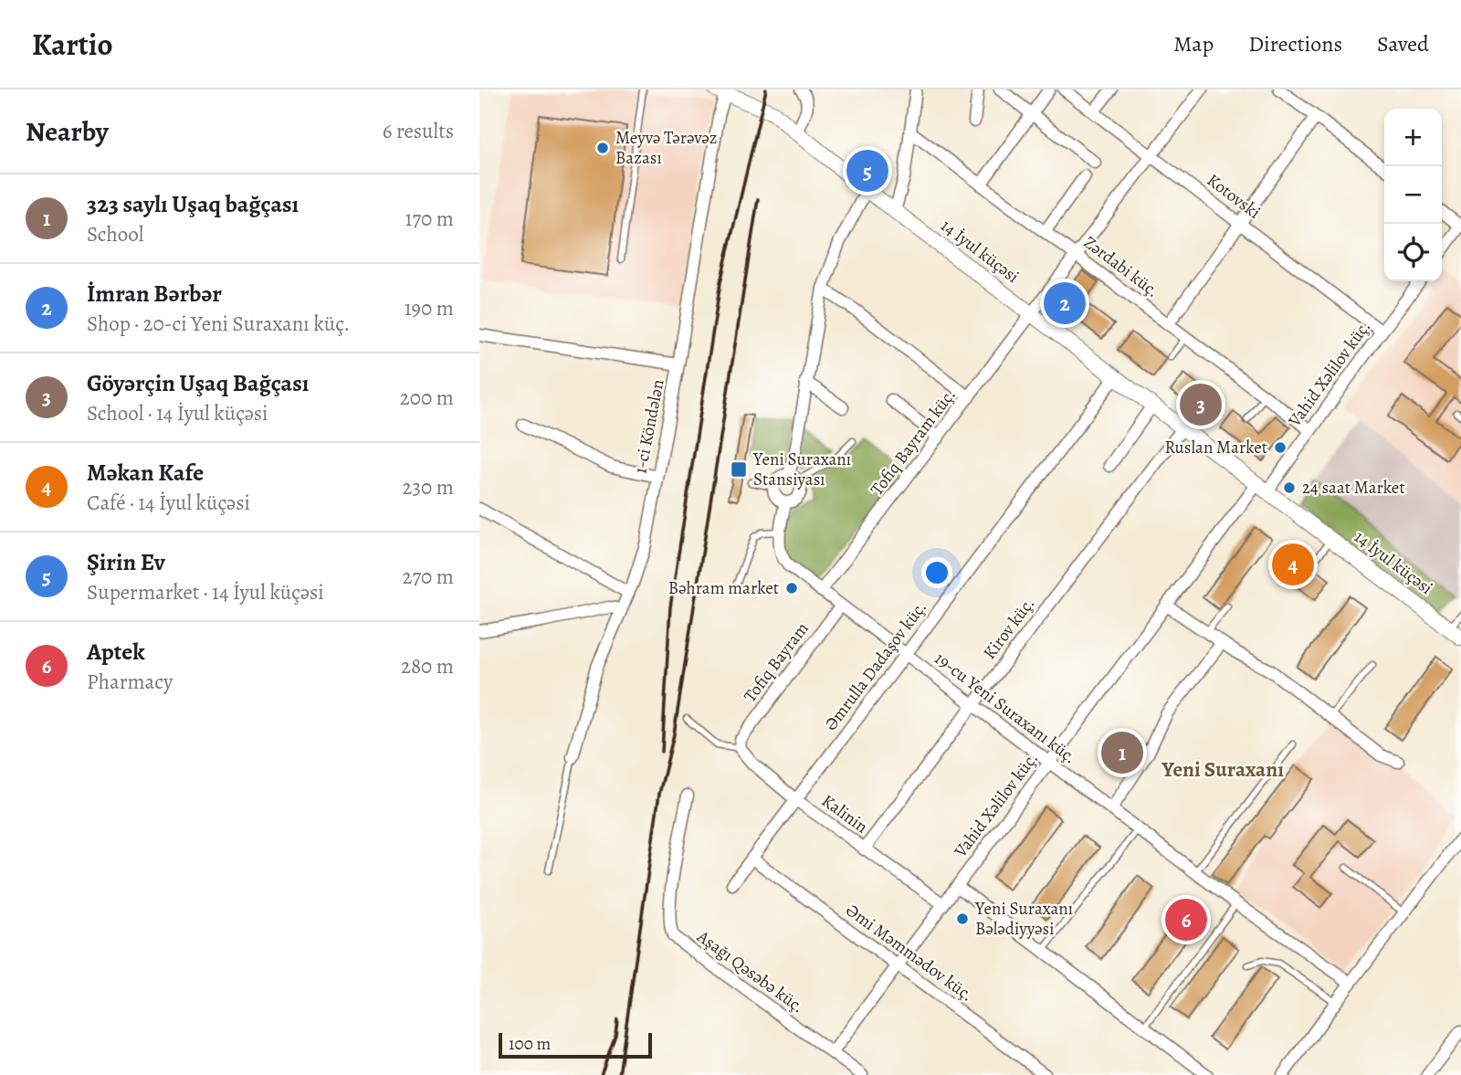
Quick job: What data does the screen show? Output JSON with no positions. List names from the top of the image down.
{
  "streets": {
    "street": [
      "Kotovski",
      "14 İyul küçəsi",
      "Zərdabi küç.",
      "Vahid Xəlilov küç.",
      "1-ci Köndələn",
      "Tofiq Bayram küç.",
      "Kirov küç.",
      "Tofiq Bayram",
      "Əmrulla Dadaşov küç.",
      "19-cu Yeni Suraxanı küç.",
      "Kalinin",
      "Əmi Məmmədov küç.",
      "Aşağı Qəsəbə küç."
    ]
  },
  "crossings": [
    ["Kotovski", "Vahid Xəlilov küç."],
    ["Kotovski", "Tofiq Bayram küç."],
    ["14 İyul küçəsi", "Vahid Xəlilov küç."],
    ["14 İyul küçəsi", "1-ci Köndələn"],
    ["14 İyul küçəsi", "Tofiq Bayram küç."],
    ["14 İyul küçəsi", "Kirov küç."],
    ["14 İyul küçəsi", "Əmrulla Dadaşov küç."],
    ["Zərdabi küç.", "Vahid Xəlilov küç."],
    ["Zərdabi küç.", "Tofiq Bayram küç."],
    ["Vahid Xəlilov küç.", "19-cu Yeni Suraxanı küç."],
    ["Vahid Xəlilov küç.", "Kalinin"],
    ["Vahid Xəlilov küç.", "Əmi Məmmədov küç."],
    ["Vahid Xəlilov küç.", "Aşağı Qəsəbə küç."],
    ["Tofiq Bayram küç.", "19-cu Yeni Suraxanı küç."],
    ["Kirov küç.", "19-cu Yeni Suraxanı küç."],
    ["Kirov küç.", "Kalinin"],
    ["Tofiq Bayram", "19-cu Yeni Suraxanı küç."],
    ["Tofiq Bayram", "Kalinin"],
    ["Əmrulla Dadaşov küç.", "19-cu Yeni Suraxanı küç."],
    ["Əmrulla Dadaşov küç.", "Kalinin"],
    ["Əmrulla Dadaşov küç.", "Əmi Məmmədov küç."]
  ],
  "districts": ["Yeni Suraxanı"],
  "places": {
    "other": [
      "Meyvə Tərəvəz Bazası",
      "Ruslan Market",
      "24 saat Market",
      "Bәhram market",
      "Yeni Suraxanı Bələdiyyəsi"
    ],
    "transit": ["Yeni Suraxanı Stansiyası"]
  },
  "scale_bar": "100 m",
  "page": {
    "header": "Kartio",
    "nav": ["Map", "Directions", "Saved"],
    "heading": ["Nearby", "6 results"],
    "map_buttons": ["+", "−"],
    "pins": [
      "5",
      "2",
      "3",
      "4",
      "1",
      "6"
    ],
    "list": [
      {
        "mark": "1",
        "name": "323 saylı Uşaq bağçası",
        "note": "School",
        "value": "170 m"
      },
      {
        "mark": "2",
        "name": "İmran Bərbər",
        "note": "Shop · 20-ci Yeni Suraxanı küç.",
        "value": "190 m"
      },
      {
        "mark": "3",
        "name": "Göyərçin Uşaq Bağçası",
        "note": "School · 14 İyul küçəsi",
        "value": "200 m"
      },
      {
        "mark": "4",
        "name": "Məkan Kafe",
        "note": "Café · 14 İyul küçəsi",
        "value": "230 m"
      },
      {
        "mark": "5",
        "name": "Şirin Ev",
        "note": "Supermarket · 14 İyul küçəsi",
        "value": "270 m"
      },
      {
        "mark": "6",
        "name": "Aptek",
        "note": "Pharmacy",
        "value": "280 m"
      }
    ],
    "scale": "100 m"
  }
}
